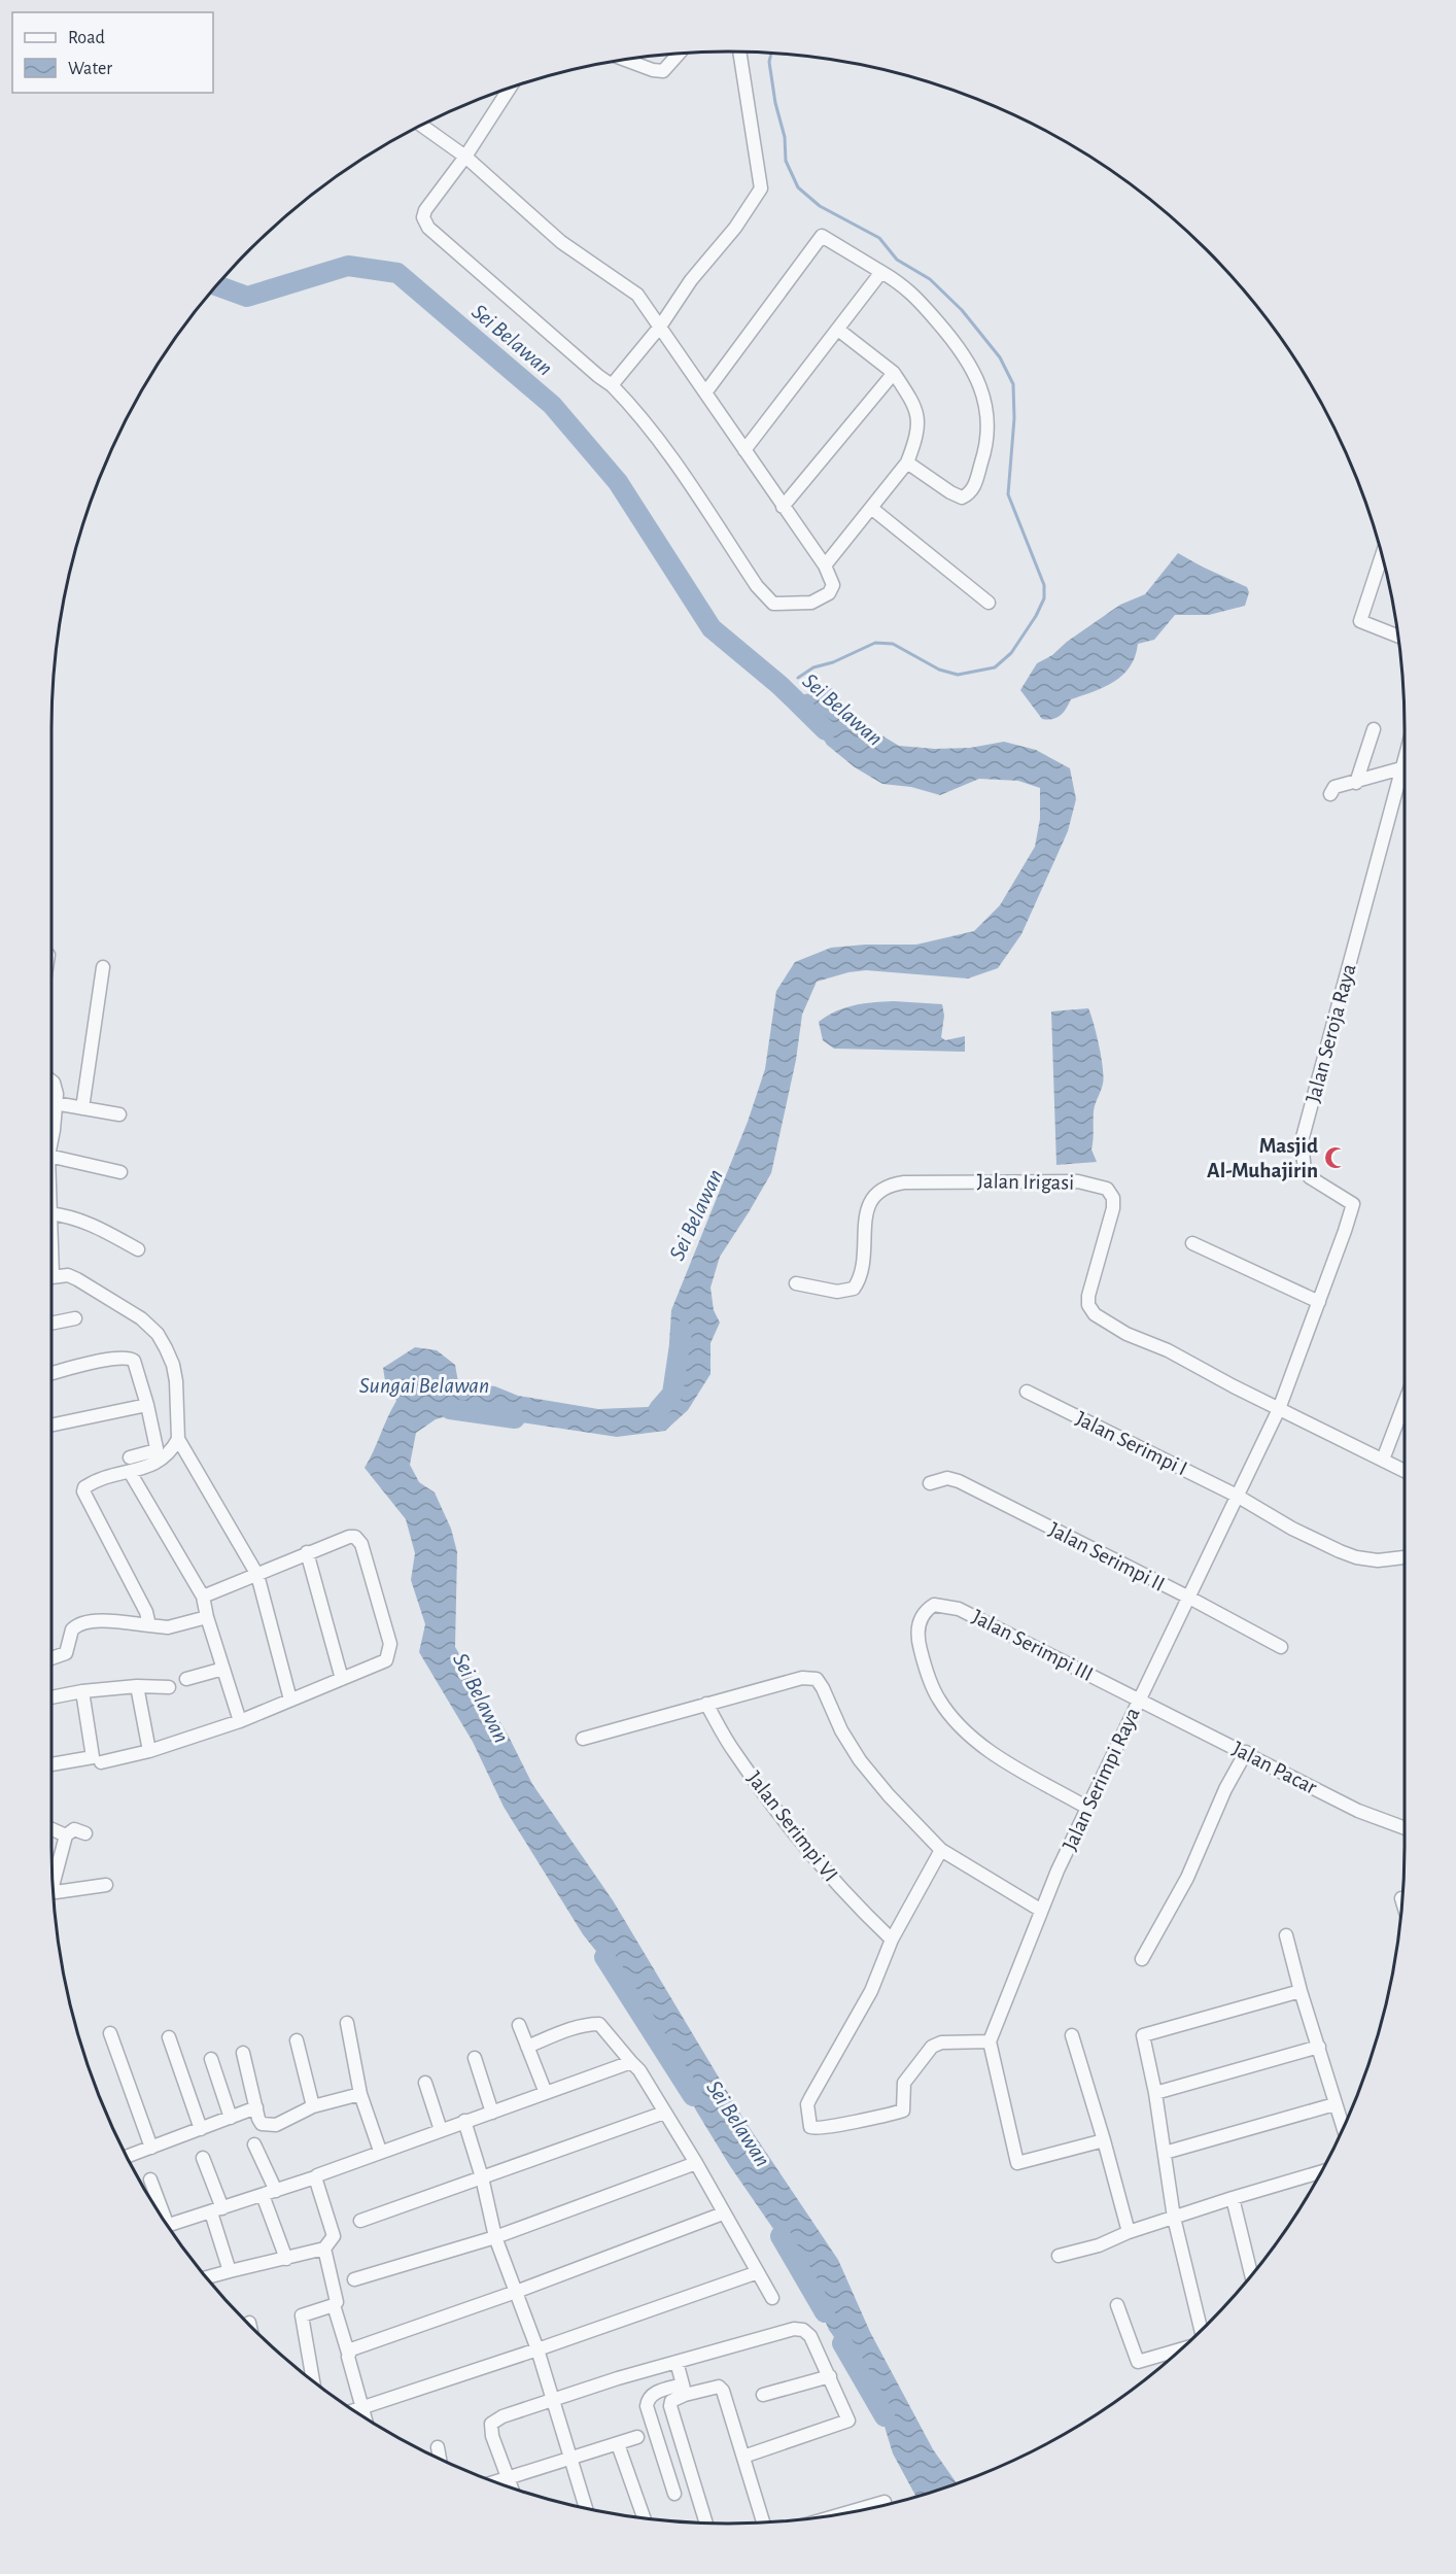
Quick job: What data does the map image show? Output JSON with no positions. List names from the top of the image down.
{
  "streets": {
    "street": [
      "Jalan Seroja Raya",
      "Jalan Irigasi",
      "Jalan Serimpi I",
      "Jalan Serimpi II",
      "Jalan Serimpi III",
      "Jalan Pacar",
      "Jalan Serimpi Raya",
      "Jalan Serimpi VI"
    ]
  },
  "crossings": [
    ["Jalan Seroja Raya", "Jalan Irigasi"],
    ["Jalan Seroja Raya", "Jalan Serimpi Raya"],
    ["Jalan Irigasi", "Jalan Serimpi Raya"],
    ["Jalan Serimpi I", "Jalan Serimpi Raya"],
    ["Jalan Serimpi II", "Jalan Serimpi Raya"],
    ["Jalan Serimpi III", "Jalan Pacar"],
    ["Jalan Serimpi III", "Jalan Serimpi Raya"],
    ["Jalan Pacar", "Jalan Serimpi Raya"]
  ],
  "water": ["Sei Belawan", "Sungai Belawan"],
  "places": {
    "mosque": ["Masjid Al-Muhajirin"]
  },
  "legend": ["Road", "Water"]
}
